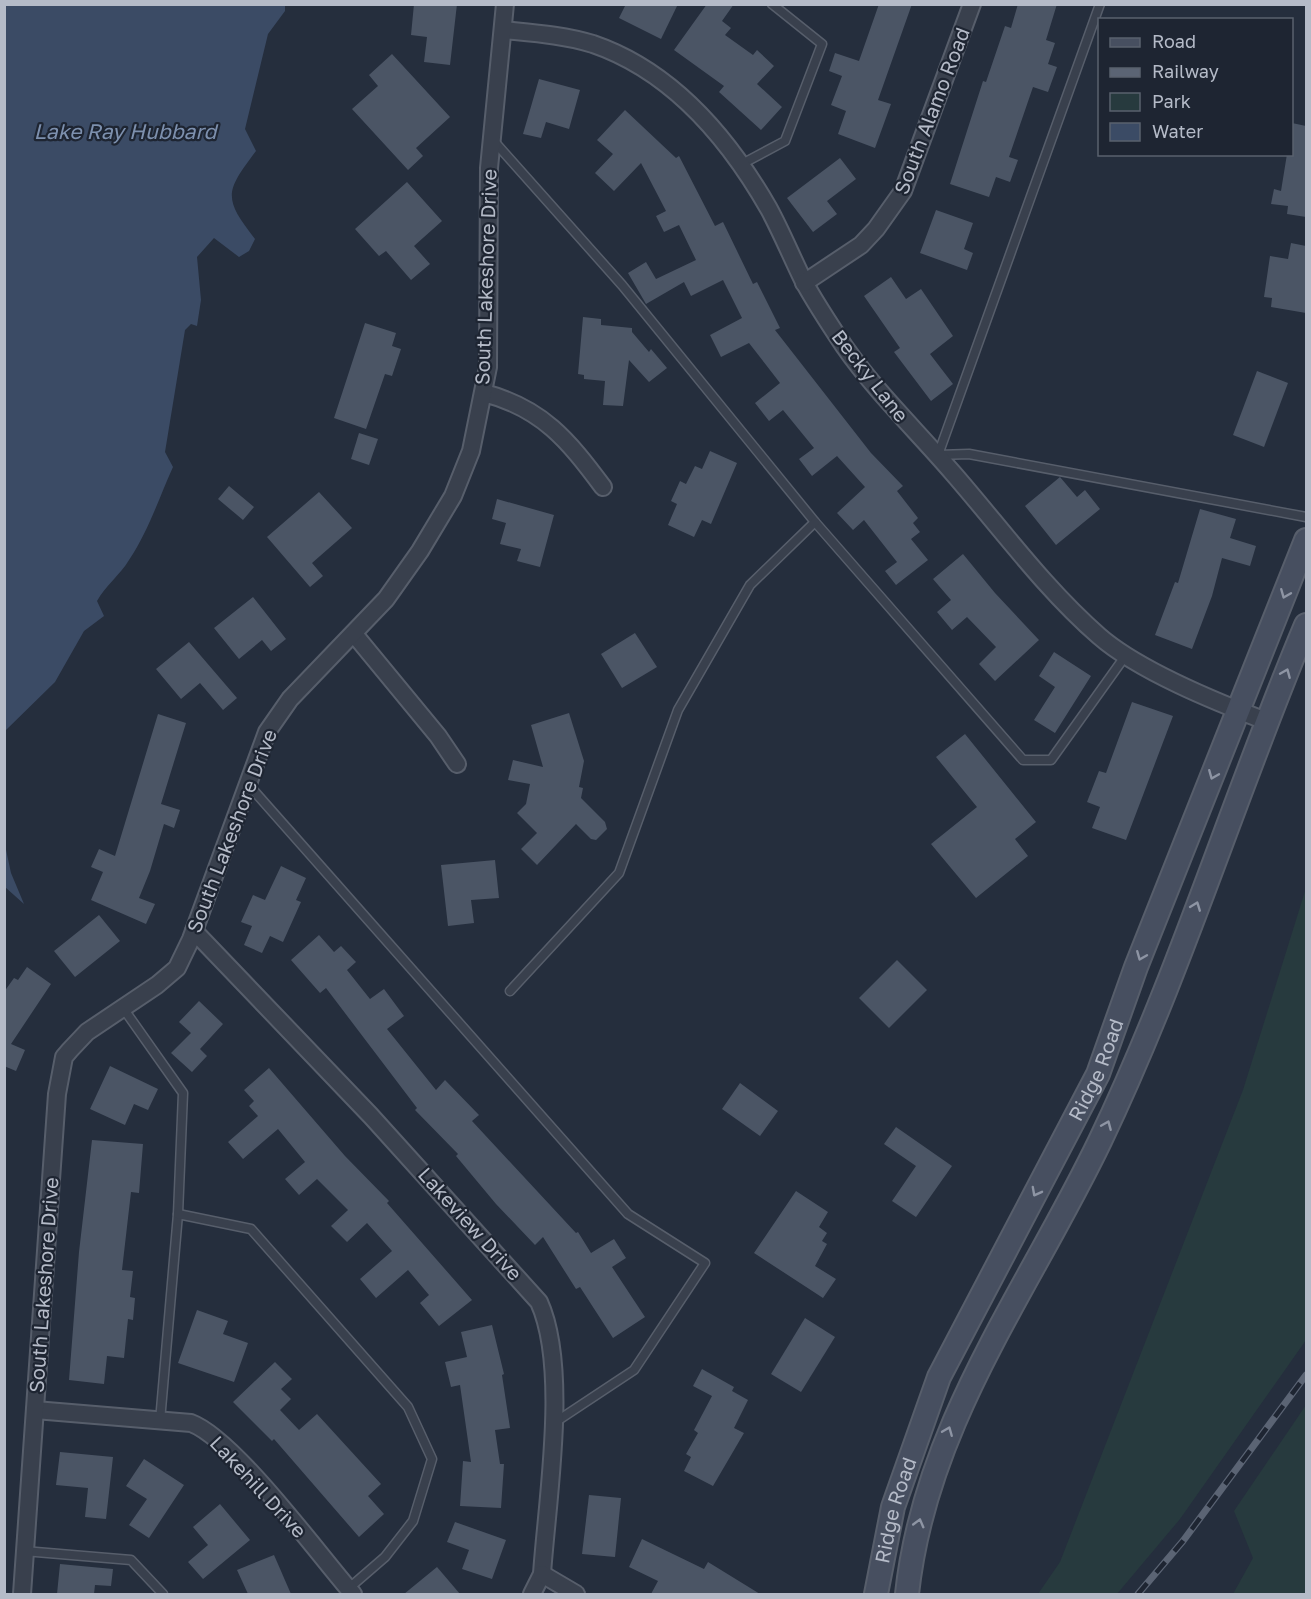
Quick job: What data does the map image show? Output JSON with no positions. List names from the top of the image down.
{
  "streets": {
    "main road": ["Ridge Road"],
    "street": [
      "South Alamo Road",
      "South Lakeshore Drive",
      "Becky Lane",
      "Lakeview Drive",
      "Lakehill Drive"
    ]
  },
  "crossings": [
    ["South Alamo Road", "Becky Lane"],
    ["South Lakeshore Drive", "Becky Lane"],
    ["South Lakeshore Drive", "Lakeview Drive"],
    ["South Lakeshore Drive", "Lakehill Drive"],
    ["Becky Lane", "Ridge Road"]
  ],
  "water": ["Lake Ray Hubbard"],
  "legend": [
    "Road",
    "Railway",
    "Park",
    "Water"
  ]
}
